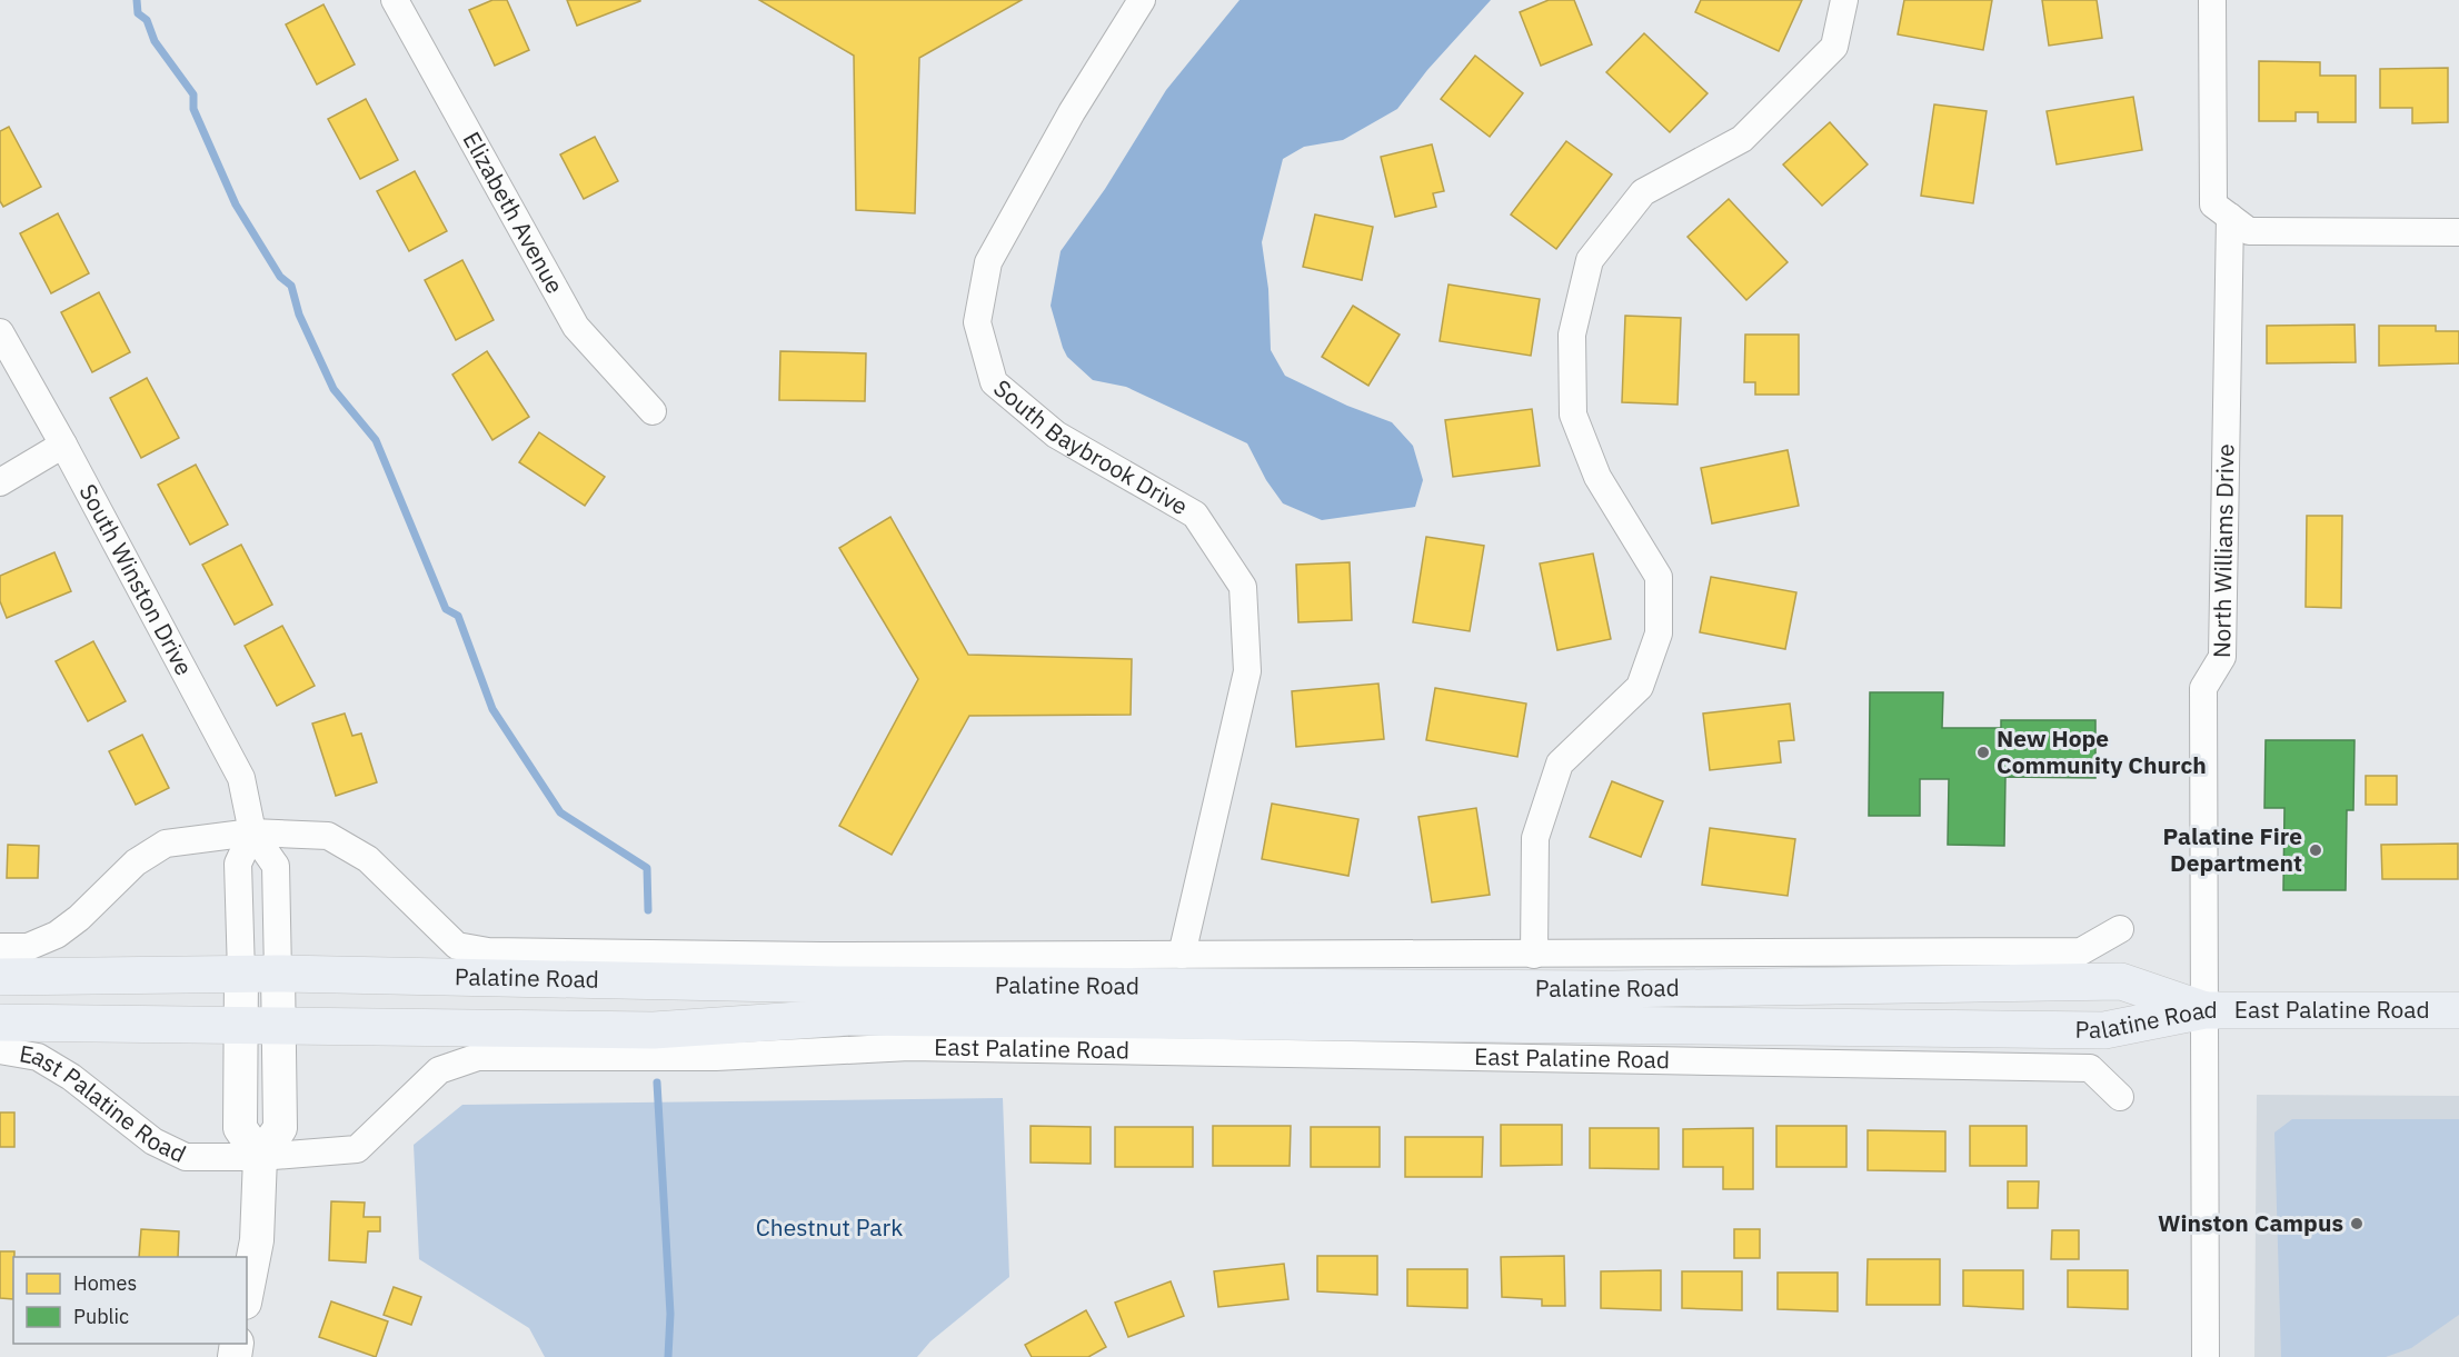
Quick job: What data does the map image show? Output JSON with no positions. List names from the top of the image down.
{
  "streets": {
    "main road": ["Palatine Road", "East Palatine Road"],
    "street": [
      "Elizabeth Avenue",
      "South Baybrook Drive",
      "North Williams Drive",
      "South Winston Drive"
    ]
  },
  "crossings": [
    ["South Baybrook Drive", "Palatine Road"],
    ["North Williams Drive", "Palatine Road"],
    ["North Williams Drive", "East Palatine Road"],
    ["South Winston Drive", "Palatine Road"],
    ["Palatine Road", "East Palatine Road"]
  ],
  "parks": ["Chestnut Park"],
  "places": ["New Hope Community Church", "Palatine Fire Department", "Winston Campus"],
  "legend": ["Homes", "Public"]
}
